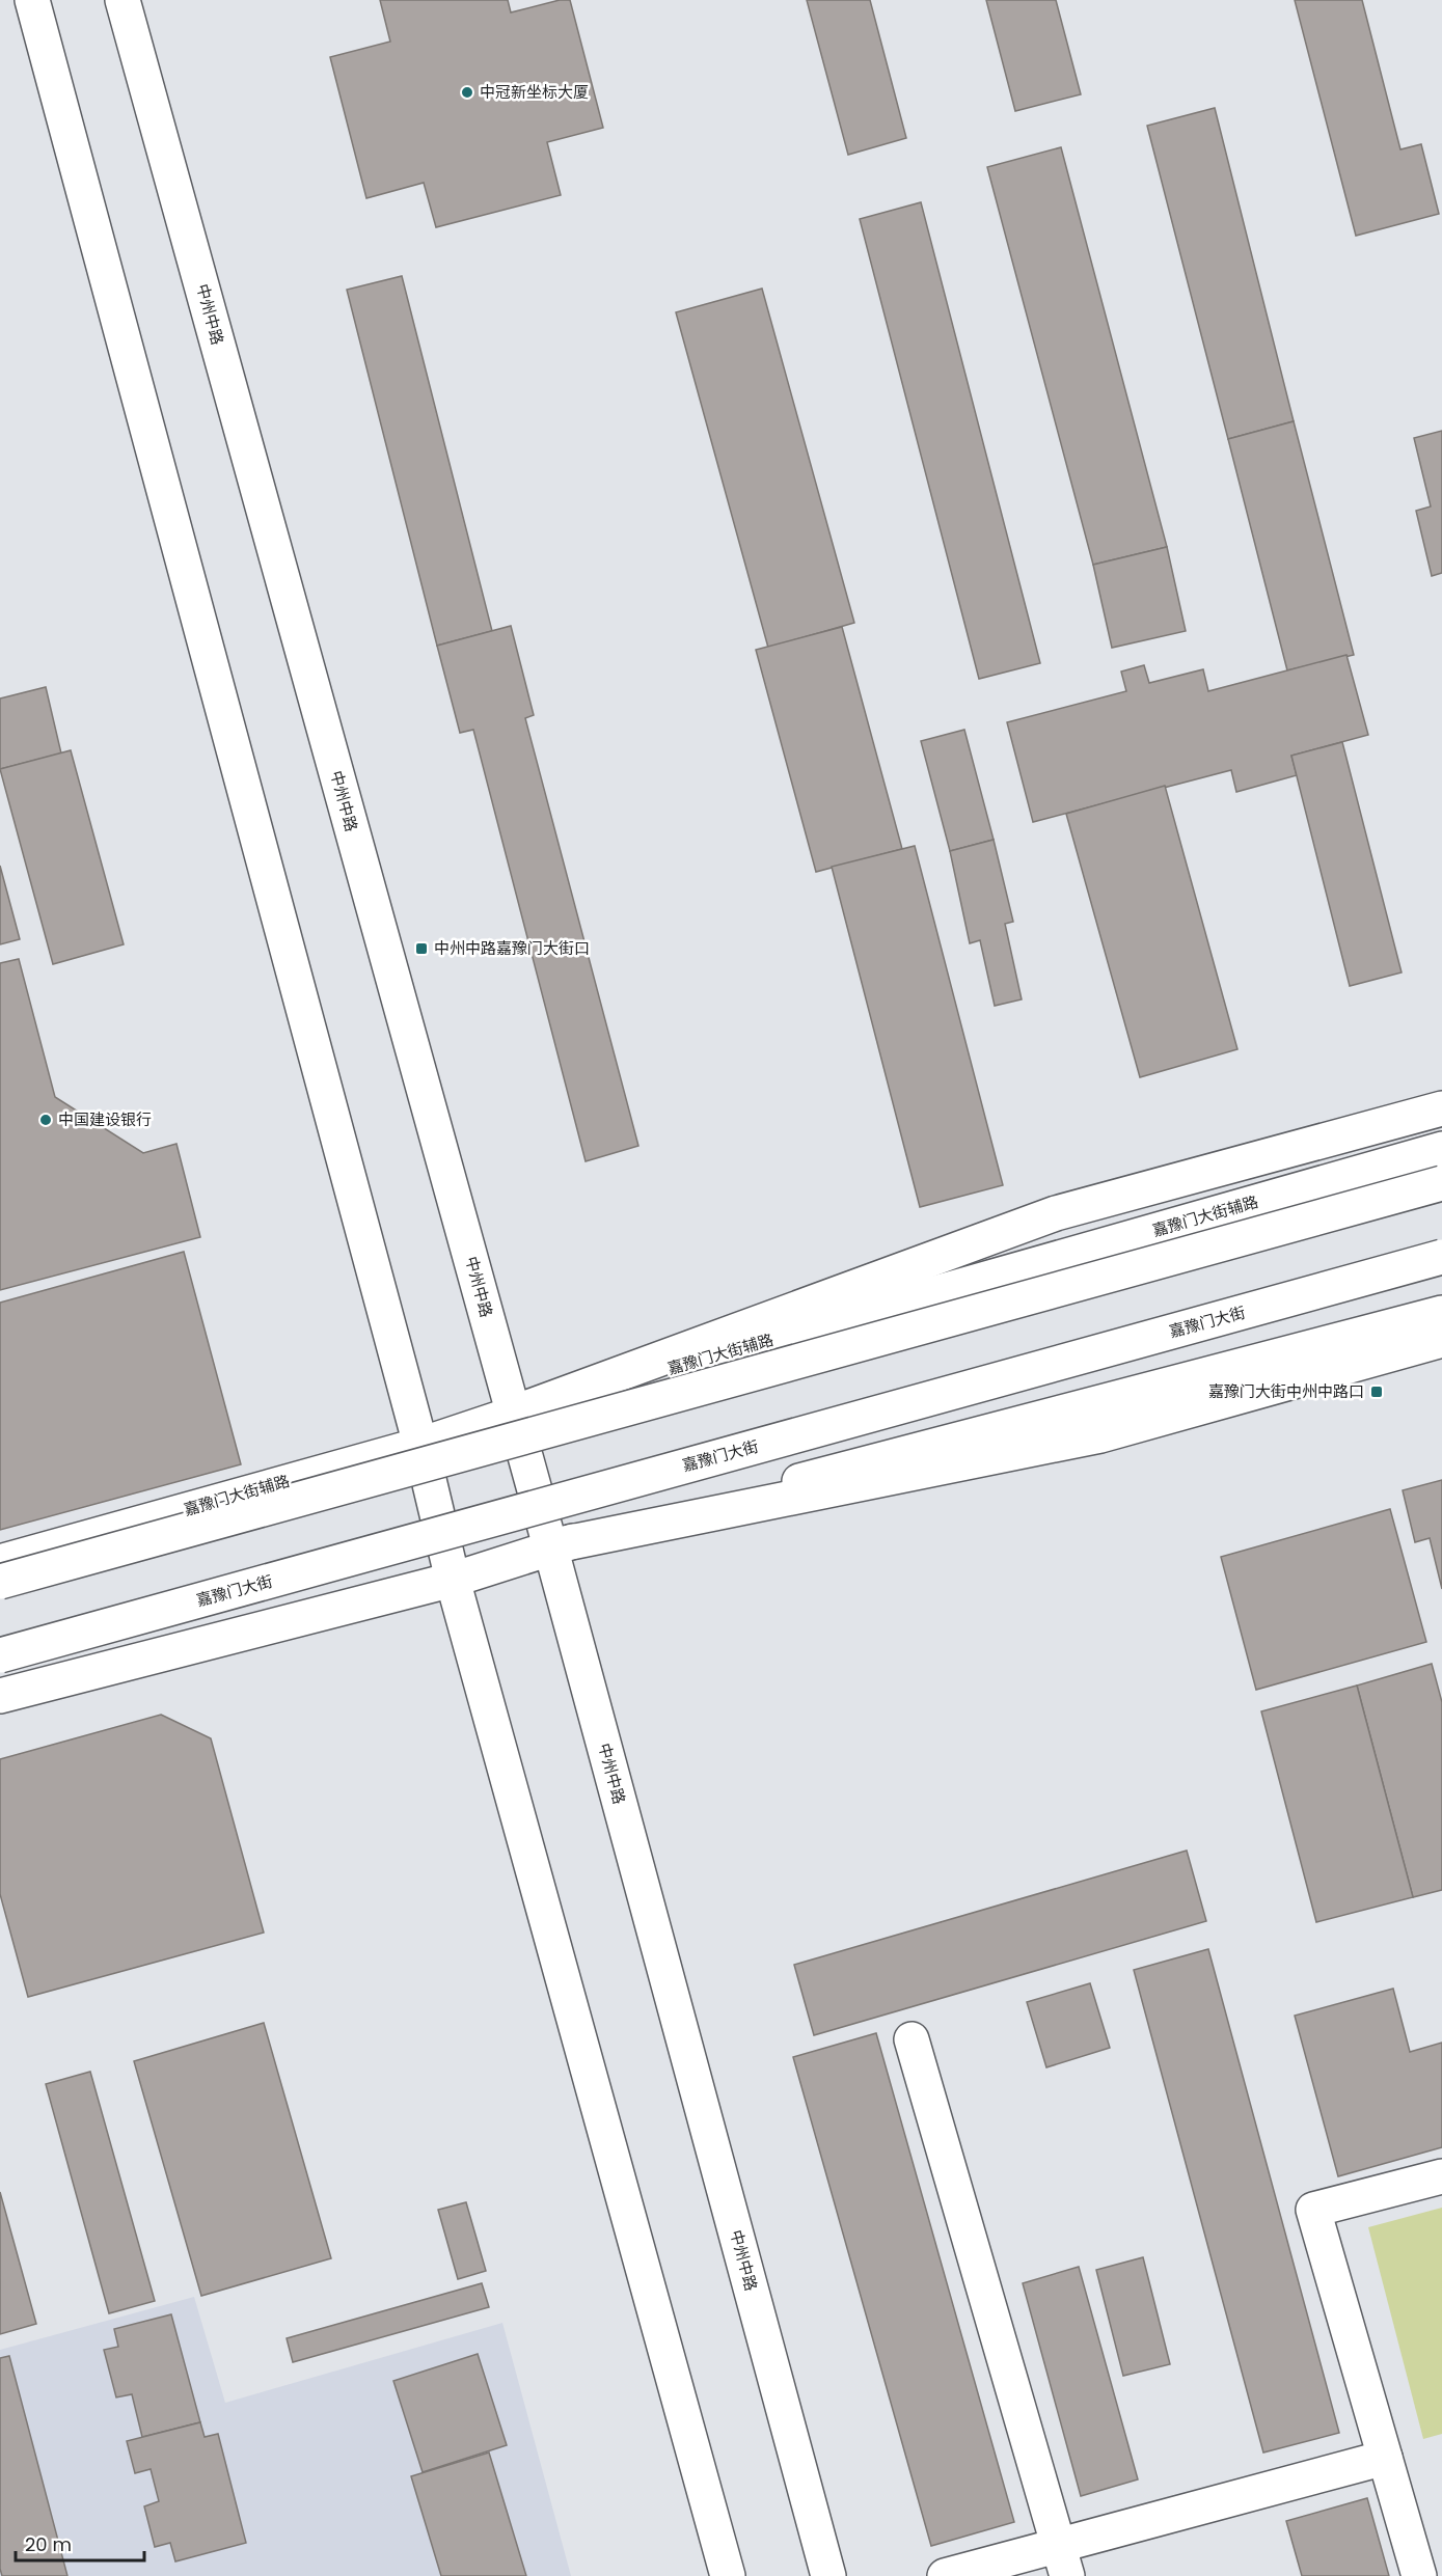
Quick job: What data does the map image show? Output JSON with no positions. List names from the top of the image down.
{
  "streets": {
    "main road": ["中州中路", "嘉豫门大街辅路", "嘉豫门大街"]
  },
  "crossings": [
    ["中州中路", "嘉豫门大街辅路"]
  ],
  "places": {
    "other": ["中冠新坐标大厦", "中国建设银行"],
    "transit": ["中州中路嘉豫门大街口", "嘉豫门大街中州中路口"]
  },
  "scale_bar": "20 m"
}
